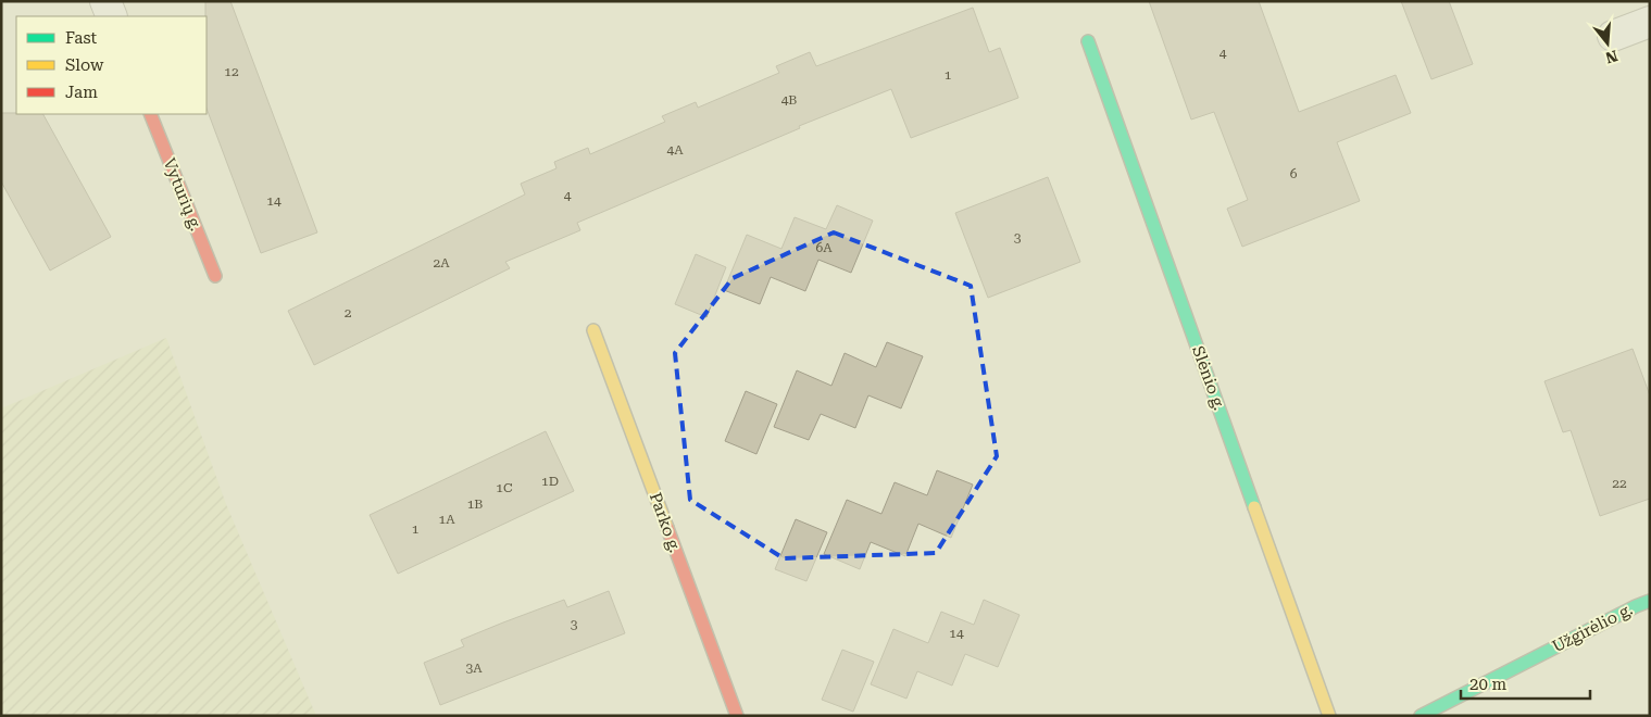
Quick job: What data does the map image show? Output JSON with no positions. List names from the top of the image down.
{
  "streets": {
    "street": [
      "Vyturių g.",
      "Slėnio g.",
      "Parko g.",
      "Užgirėlio g."
    ]
  },
  "house_numbers": [
    "4",
    "12",
    "1",
    "4B",
    "4A",
    "6",
    "4",
    "14",
    "3",
    "6A",
    "2A",
    "2",
    "1D",
    "22",
    "1C",
    "1B",
    "1A",
    "1",
    "3",
    "14",
    "3A"
  ],
  "legend": ["Fast", "Slow", "Jam"],
  "scale_bar": "20 m",
  "north": "bottom"
}
